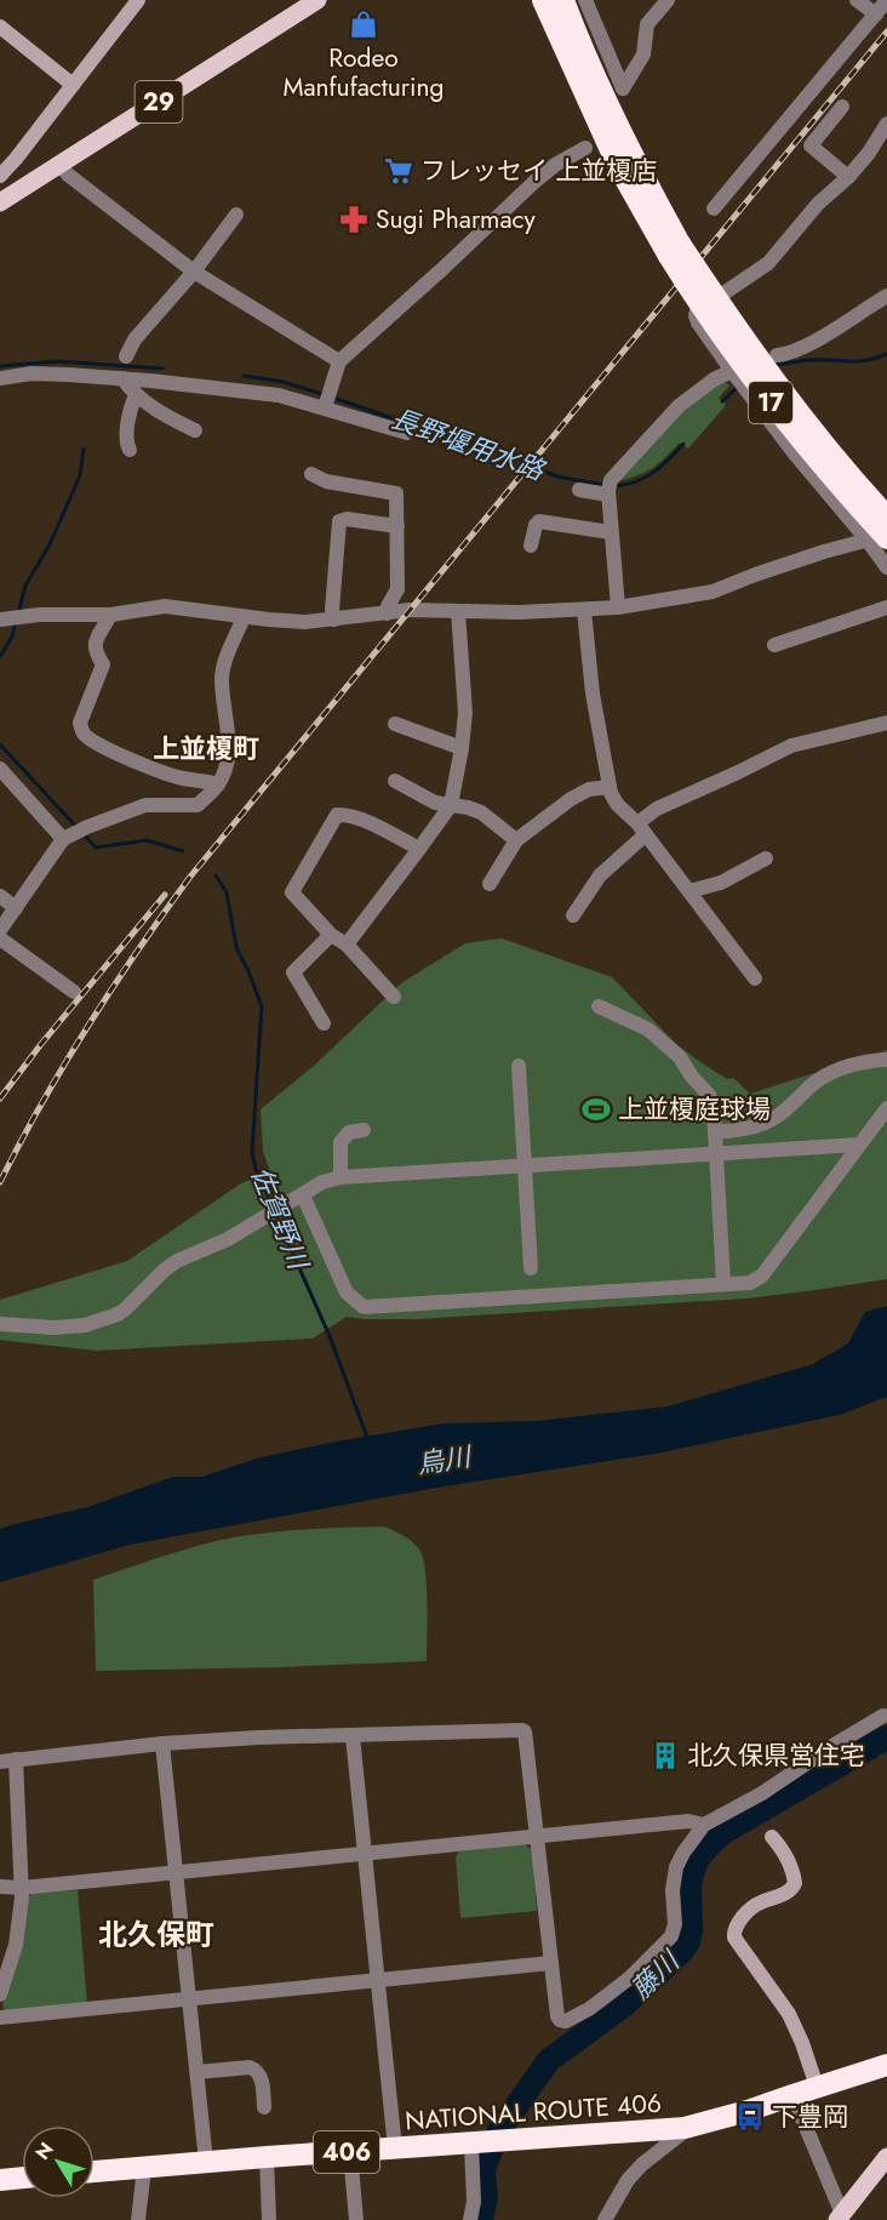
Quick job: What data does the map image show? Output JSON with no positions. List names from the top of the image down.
{
  "streets": {
    "highway": ["17", "NATIONAL ROUTE 406", "406"],
    "main road": ["29"]
  },
  "districts": ["上並榎町", "北久保町"],
  "water": [
    "長野堰用水路",
    "佐賀野川",
    "烏川",
    "藤川"
  ],
  "places": {
    "shop": ["Rodeo Manfufacturing"],
    "supermarket": ["フレッセイ 上並榎店"],
    "pharmacy": ["Sugi Pharmacy"],
    "sports": ["上並榎庭球場"],
    "building": ["北久保県営住宅"],
    "bus stop": ["下豊岡"]
  },
  "north": "top left"
}
